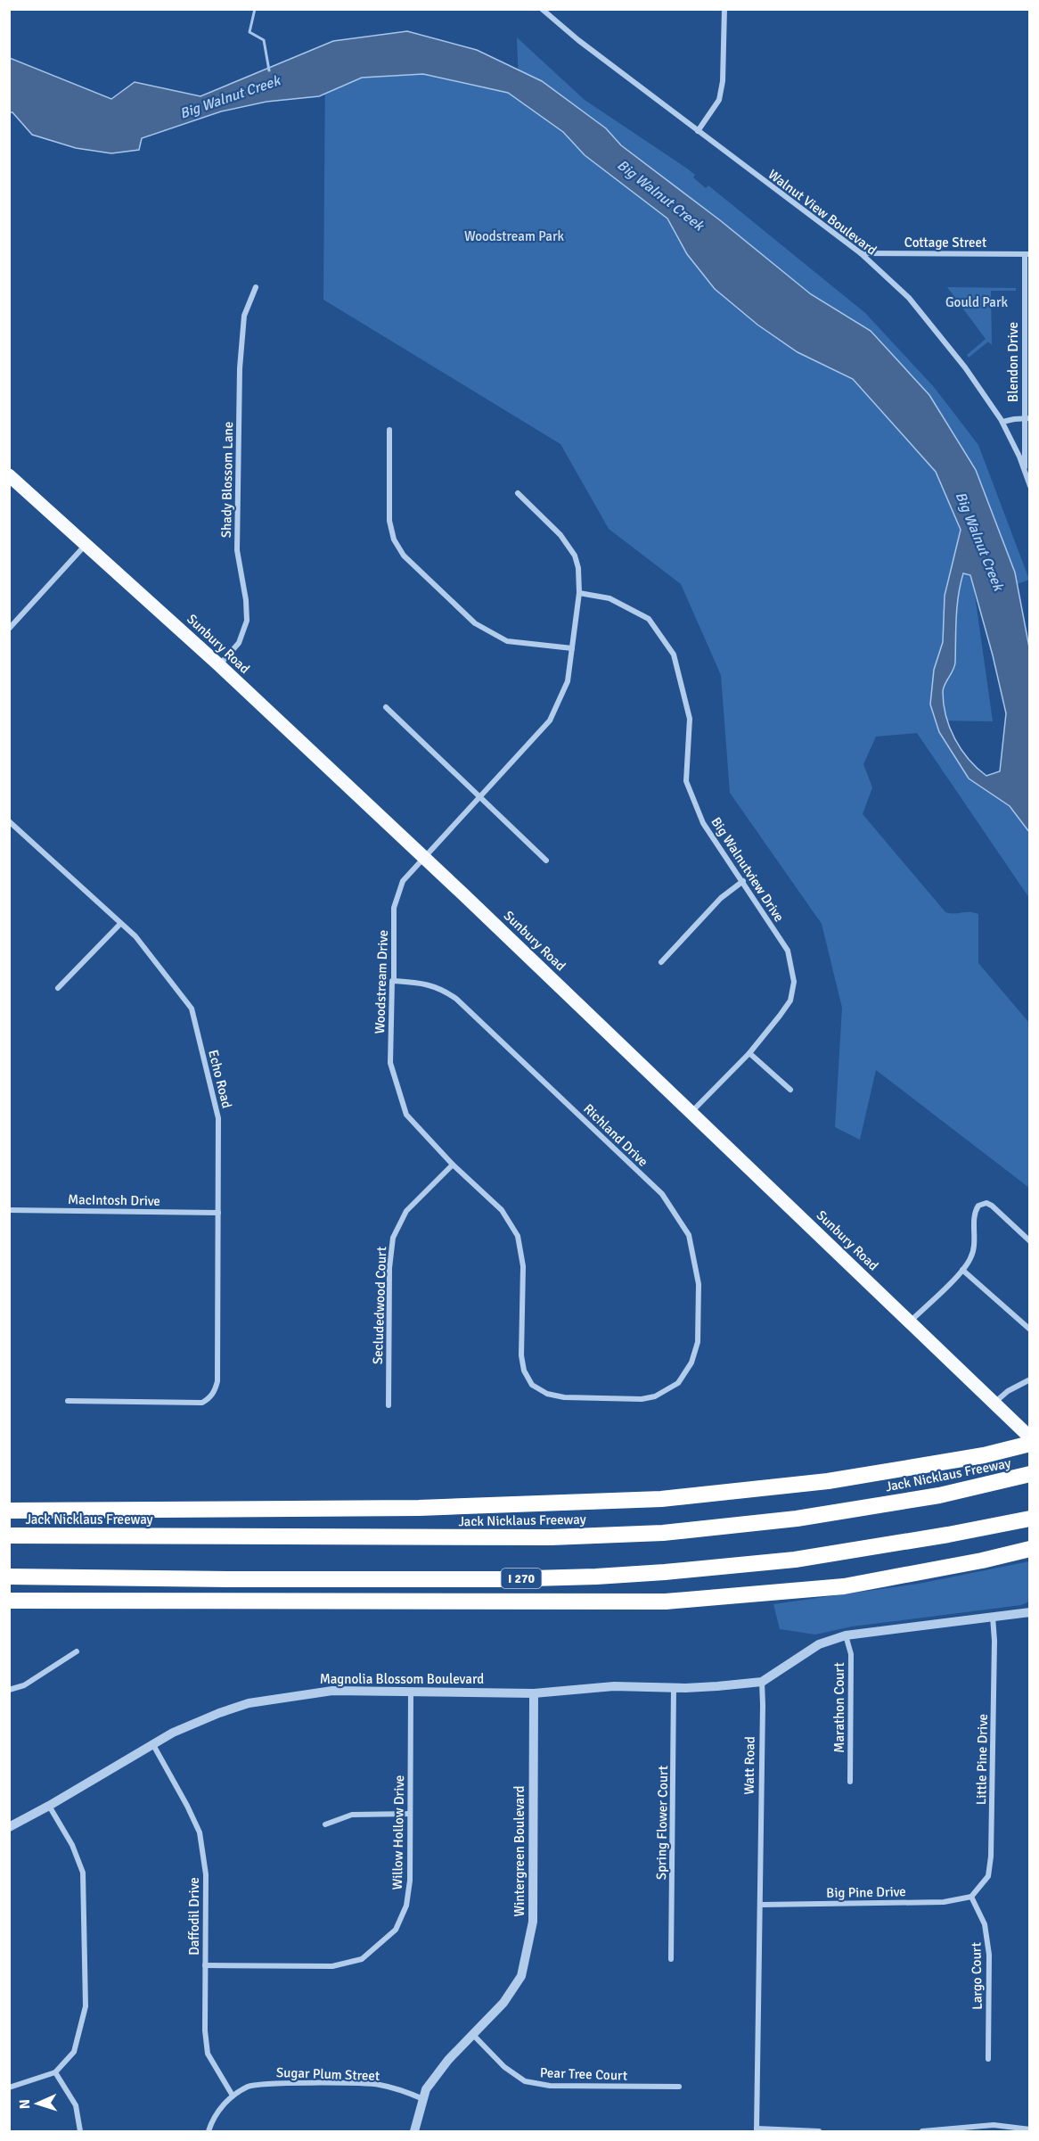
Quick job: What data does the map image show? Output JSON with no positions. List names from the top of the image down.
{
  "streets": {
    "highway": ["Jack Nicklaus Freeway", "I 270"],
    "main road": ["Sunbury Road"],
    "street": [
      "Walnut View Boulevard",
      "Cottage Street",
      "Blendon Drive",
      "Shady Blossom Lane",
      "Big Walnutview Drive",
      "Woodstream Drive",
      "Echo Road",
      "Richland Drive",
      "MacIntosh Drive",
      "Secludedwood Court",
      "Magnolia Blossom Boulevard",
      "Marathon Court",
      "Little Pine Drive",
      "Watt Road",
      "Spring Flower Court",
      "Willow Hollow Drive",
      "Wintergreen Boulevard",
      "Big Pine Drive",
      "Daffodil Drive",
      "Largo Court",
      "Sugar Plum Street",
      "Pear Tree Court"
    ]
  },
  "crossings": [
    ["Walnut View Boulevard", "Cottage Street"],
    ["Walnut View Boulevard", "Blendon Drive"],
    ["Cottage Street", "Blendon Drive"],
    ["Shady Blossom Lane", "Sunbury Road"],
    ["Sunbury Road", "Big Walnutview Drive"],
    ["Sunbury Road", "Woodstream Drive"],
    ["Big Walnutview Drive", "Woodstream Drive"],
    ["Woodstream Drive", "Richland Drive"],
    ["Woodstream Drive", "Secludedwood Court"],
    ["Echo Road", "MacIntosh Drive"],
    ["Magnolia Blossom Boulevard", "Watt Road"],
    ["Magnolia Blossom Boulevard", "Spring Flower Court"],
    ["Magnolia Blossom Boulevard", "Willow Hollow Drive"],
    ["Magnolia Blossom Boulevard", "Wintergreen Boulevard"],
    ["Magnolia Blossom Boulevard", "Daffodil Drive"],
    ["Little Pine Drive", "Big Pine Drive"],
    ["Little Pine Drive", "Largo Court"],
    ["Watt Road", "Big Pine Drive"],
    ["Willow Hollow Drive", "Daffodil Drive"],
    ["Wintergreen Boulevard", "Sugar Plum Street"],
    ["Wintergreen Boulevard", "Pear Tree Court"],
    ["Big Pine Drive", "Largo Court"],
    ["Daffodil Drive", "Sugar Plum Street"]
  ],
  "water": ["Big Walnut Creek"],
  "parks": ["Woodstream Park", "Gould Park"],
  "north": "left"
}
